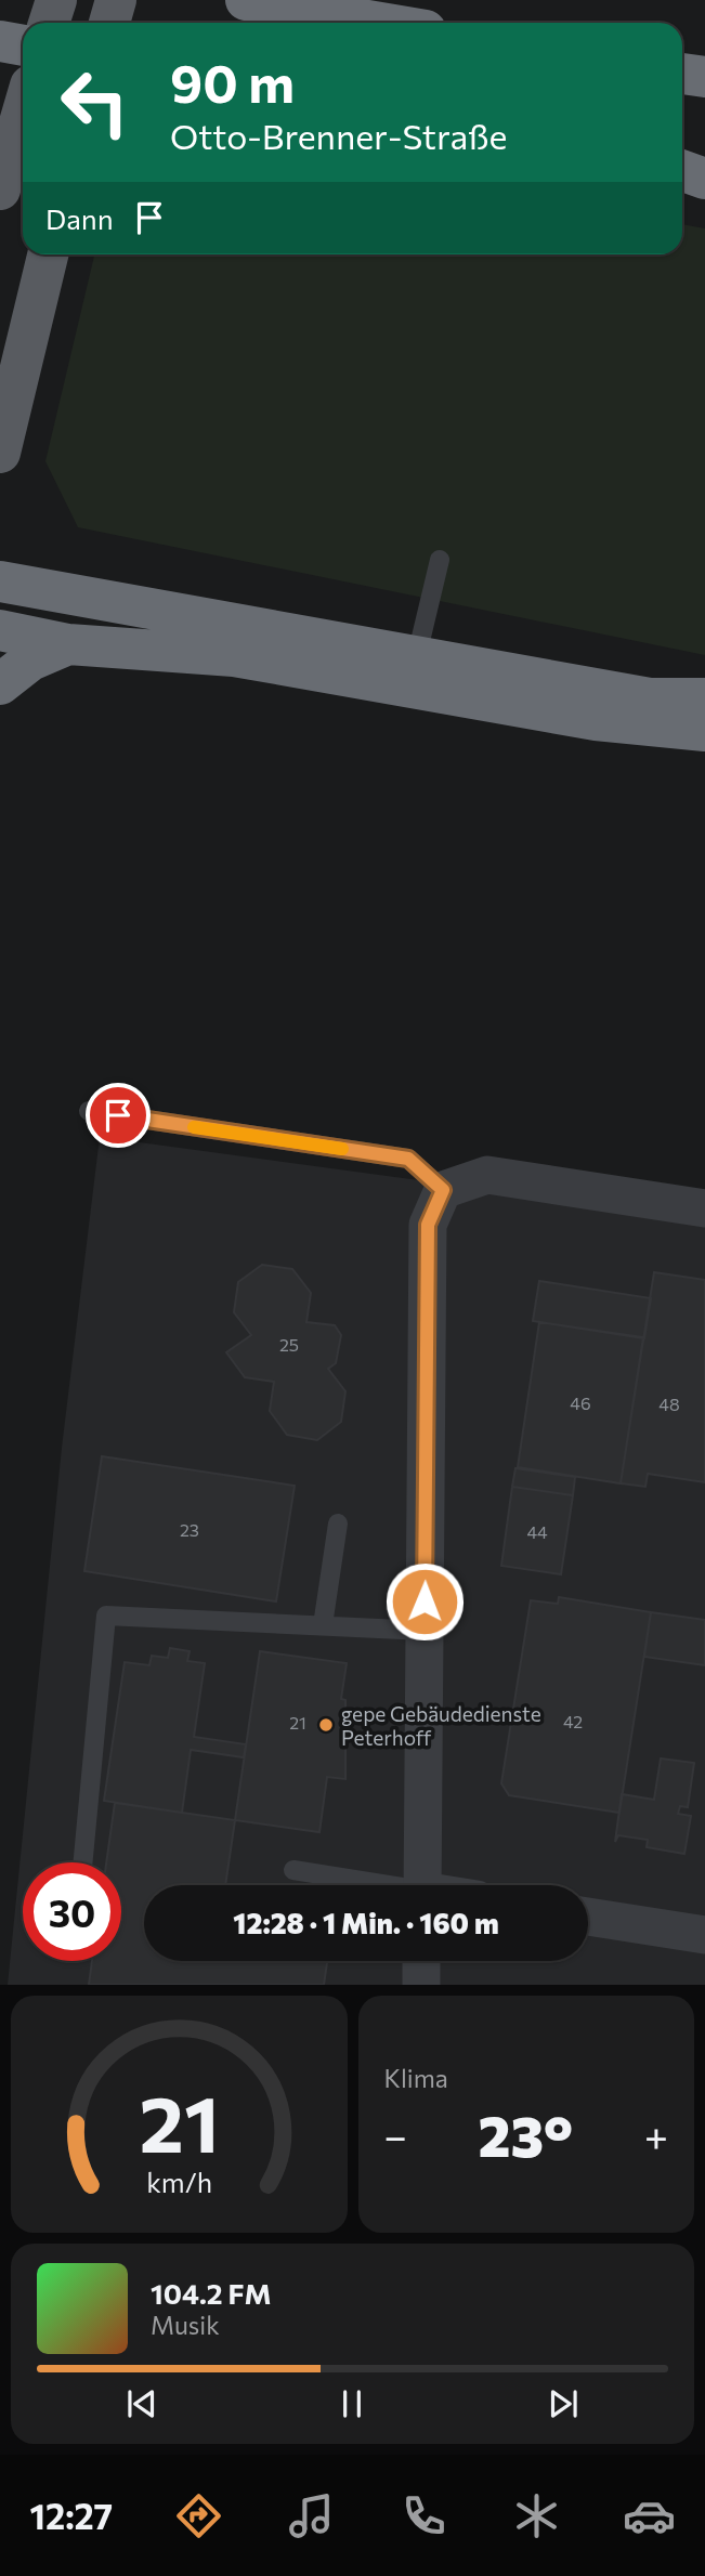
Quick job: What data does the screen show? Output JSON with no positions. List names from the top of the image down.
{
  "places": ["gepe Gebäudedienste Peterhoff"],
  "house_numbers": [
    "25",
    "46",
    "48",
    "23",
    "44",
    "42",
    "21"
  ],
  "page": {
    "turn": ["90 m", "Otto-Brenner-Straße"],
    "then": "Dann",
    "limit": "30",
    "trip": "12:28 · 1 Min. · 160 m",
    "tile": "Klima",
    "heat": ["−", "23°", "+"],
    "song": ["104.2 FM", "Musik"],
    "tabs": "12:27",
    "gauge": ["21", "km/h"]
  }
}
